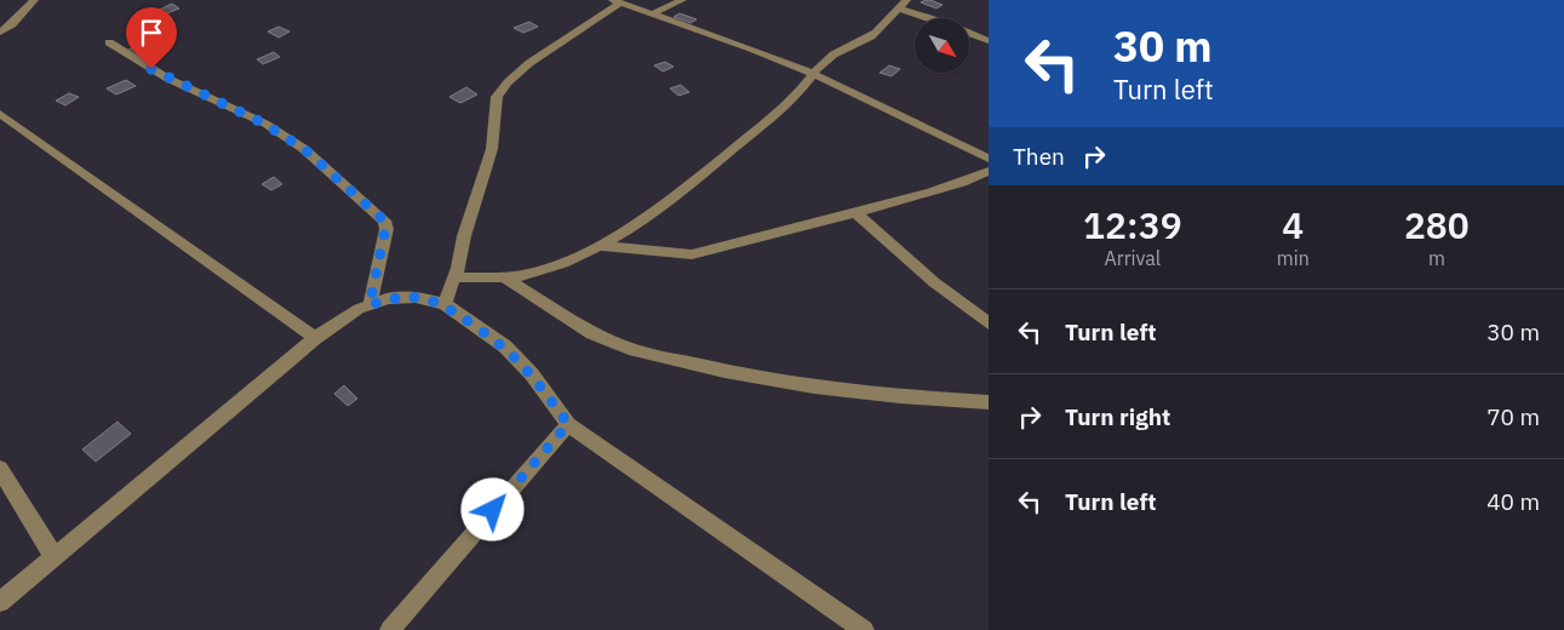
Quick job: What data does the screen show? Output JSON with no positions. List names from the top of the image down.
{
  "north": "bottom right",
  "page": {
    "turn": ["30 m", "Turn left"],
    "then": "Then",
    "eta": [
      "12:39",
      "Arrival",
      "4",
      "min",
      "280",
      "m"
    ],
    "list": [
      {
        "name": "Turn left",
        "value": "30 m"
      },
      {
        "name": "Turn right",
        "value": "70 m"
      },
      {
        "name": "Turn left",
        "value": "40 m"
      }
    ]
  }
}
